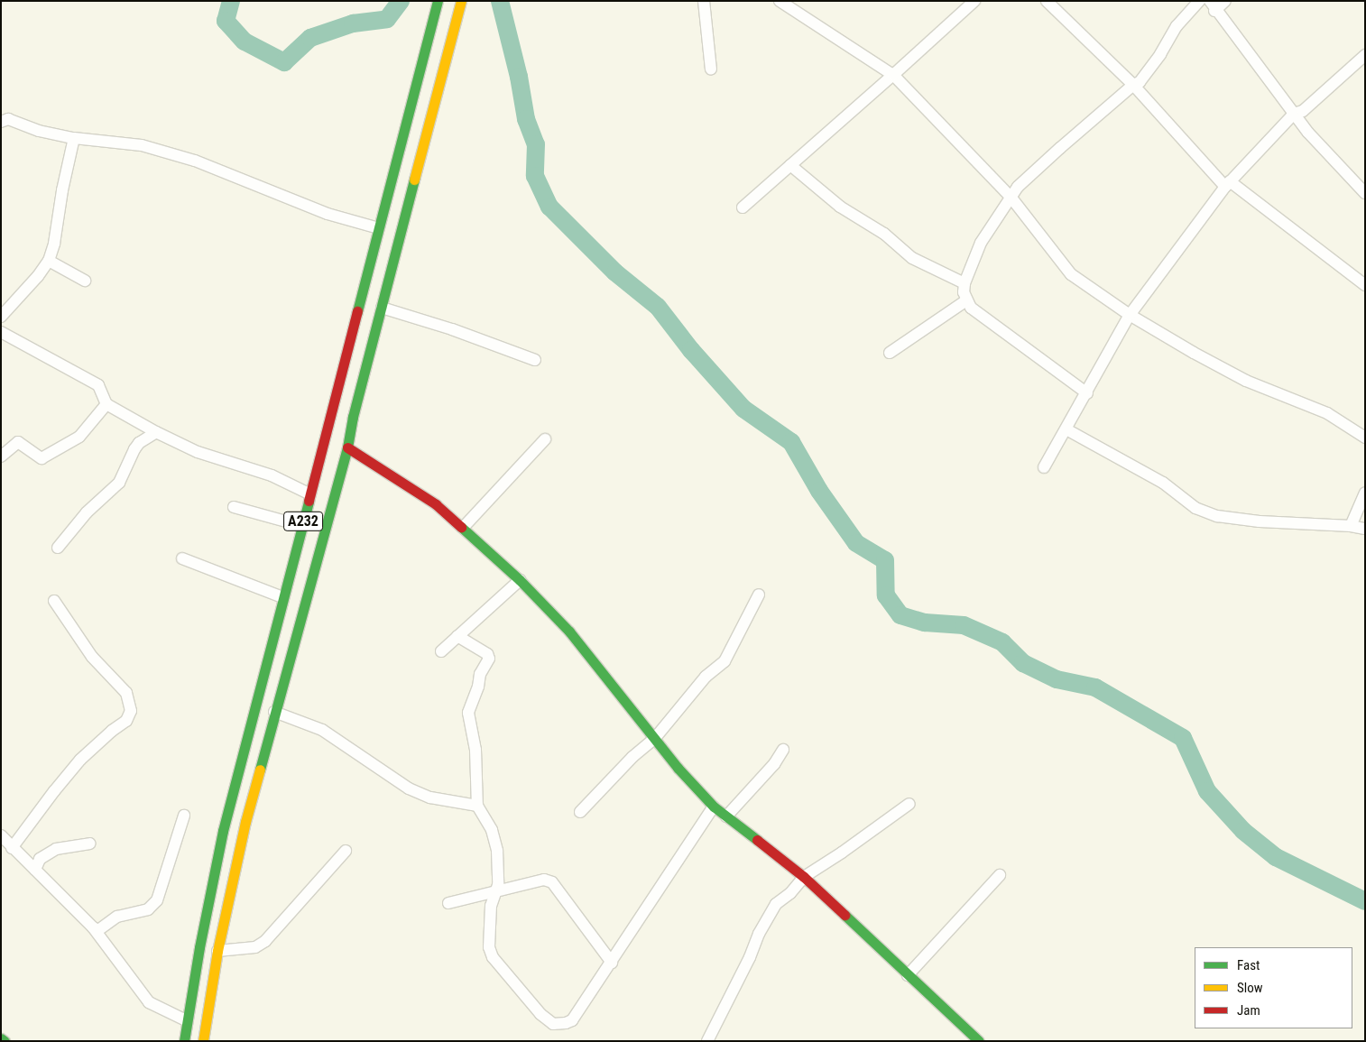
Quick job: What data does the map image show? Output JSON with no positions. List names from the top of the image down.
{
  "streets": {
    "main road": ["A232"]
  },
  "legend": ["Fast", "Slow", "Jam"]
}
